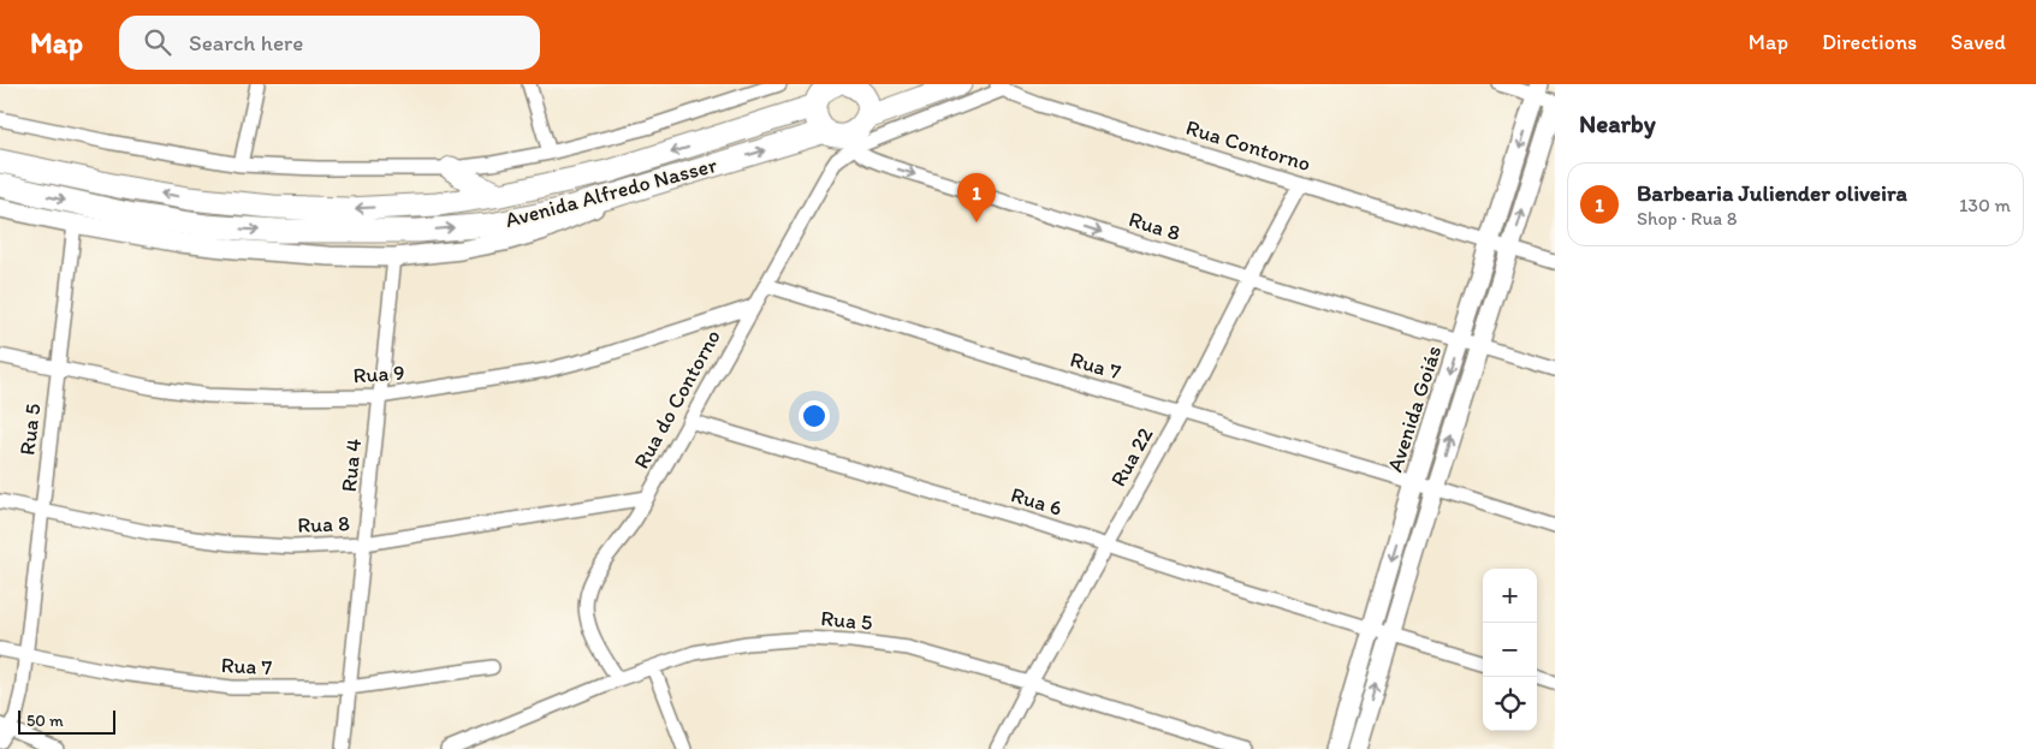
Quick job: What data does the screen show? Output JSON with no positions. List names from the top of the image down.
{
  "streets": {
    "main road": ["Avenida Alfredo Nasser"],
    "street": [
      "Rua Contorno",
      "Rua 8",
      "Rua 7",
      "Rua 9",
      "Rua do Contorno",
      "Avenida Goiás",
      "Rua 5",
      "Rua 22",
      "Rua 4",
      "Rua 6"
    ]
  },
  "crossings": [
    ["Rua Contorno", "Avenida Goiás"],
    ["Rua Contorno", "Rua 22"],
    ["Avenida Alfredo Nasser", "Rua 8"],
    ["Avenida Alfredo Nasser", "Rua do Contorno"],
    ["Rua 8", "Rua do Contorno"],
    ["Rua 8", "Avenida Goiás"],
    ["Rua 8", "Rua 5"],
    ["Rua 8", "Rua 22"],
    ["Rua 8", "Rua 4"],
    ["Rua 7", "Rua do Contorno"],
    ["Rua 7", "Avenida Goiás"],
    ["Rua 7", "Rua 5"],
    ["Rua 7", "Rua 22"],
    ["Rua 7", "Rua 4"],
    ["Rua 9", "Rua do Contorno"],
    ["Rua 9", "Rua 5"],
    ["Rua 9", "Rua 4"],
    ["Rua do Contorno", "Rua 5"],
    ["Rua do Contorno", "Rua 6"],
    ["Avenida Goiás", "Rua 6"],
    ["Rua 5", "Rua 22"],
    ["Rua 22", "Rua 6"]
  ],
  "scale_bar": "50 m",
  "page": {
    "header": "Map",
    "search": "Search here",
    "nav": ["Map", "Directions", "Saved"],
    "heading": "Nearby",
    "list": [
      {
        "mark": "1",
        "name": "Barbearia Juliender oliveira",
        "note": "Shop · Rua 8",
        "value": "130 m"
      }
    ],
    "pins": "1",
    "map_buttons": ["+", "−"],
    "scale": "50 m"
  }
}
